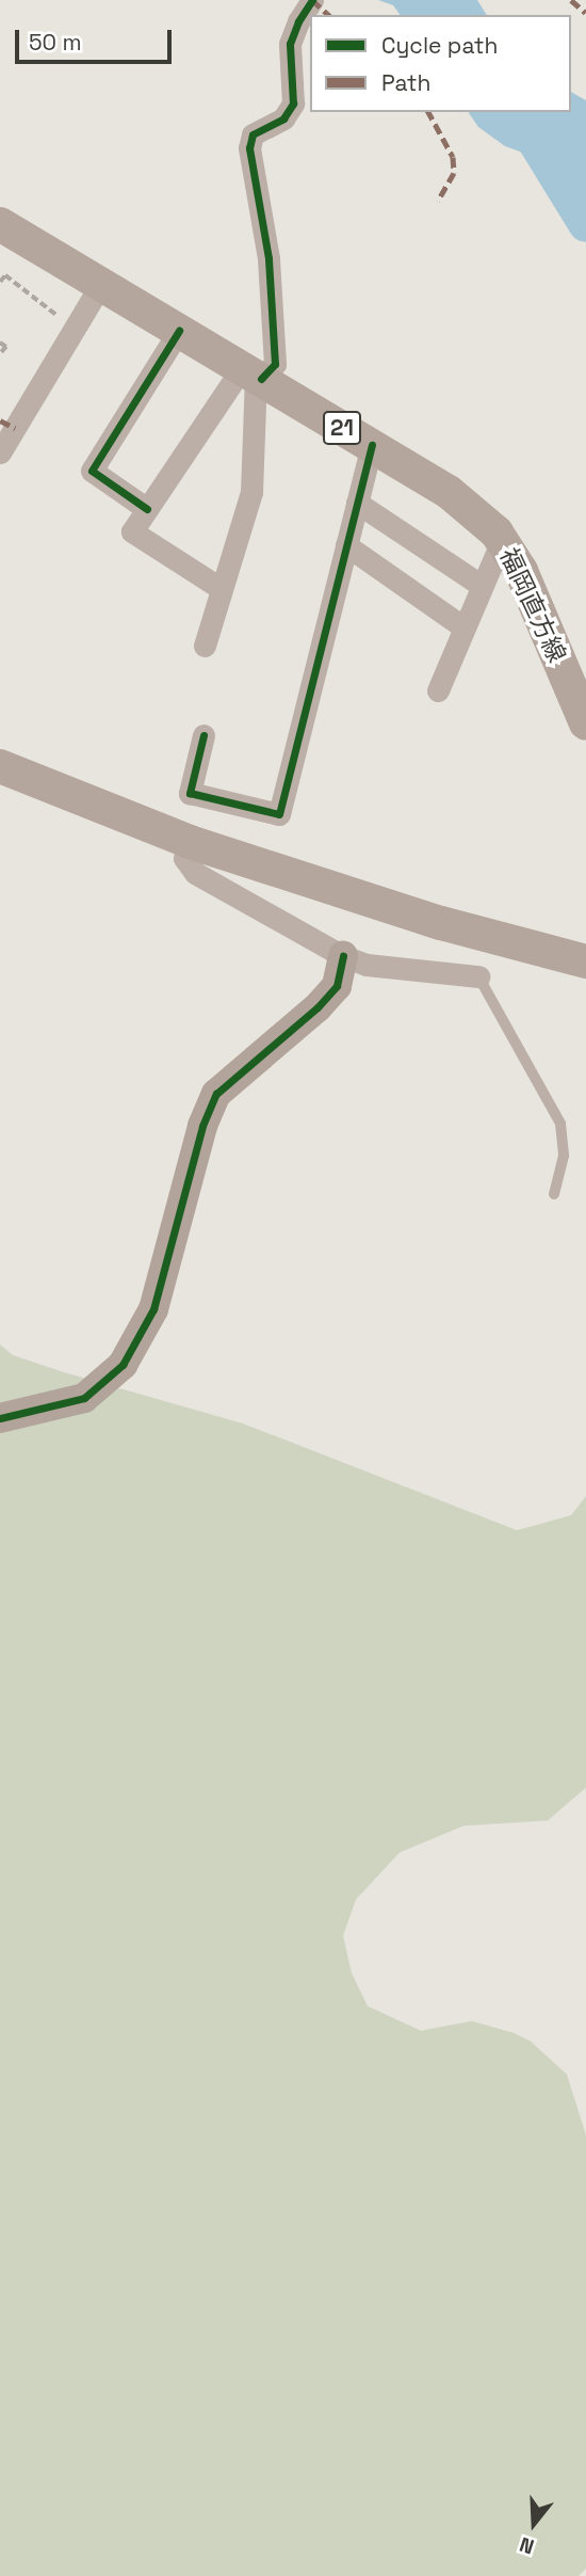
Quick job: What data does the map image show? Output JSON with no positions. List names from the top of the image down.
{
  "streets": {
    "main road": ["21", "福岡直方線"]
  },
  "legend": ["Cycle path", "Path"],
  "scale_bar": "50 m",
  "north": "bottom"
}
